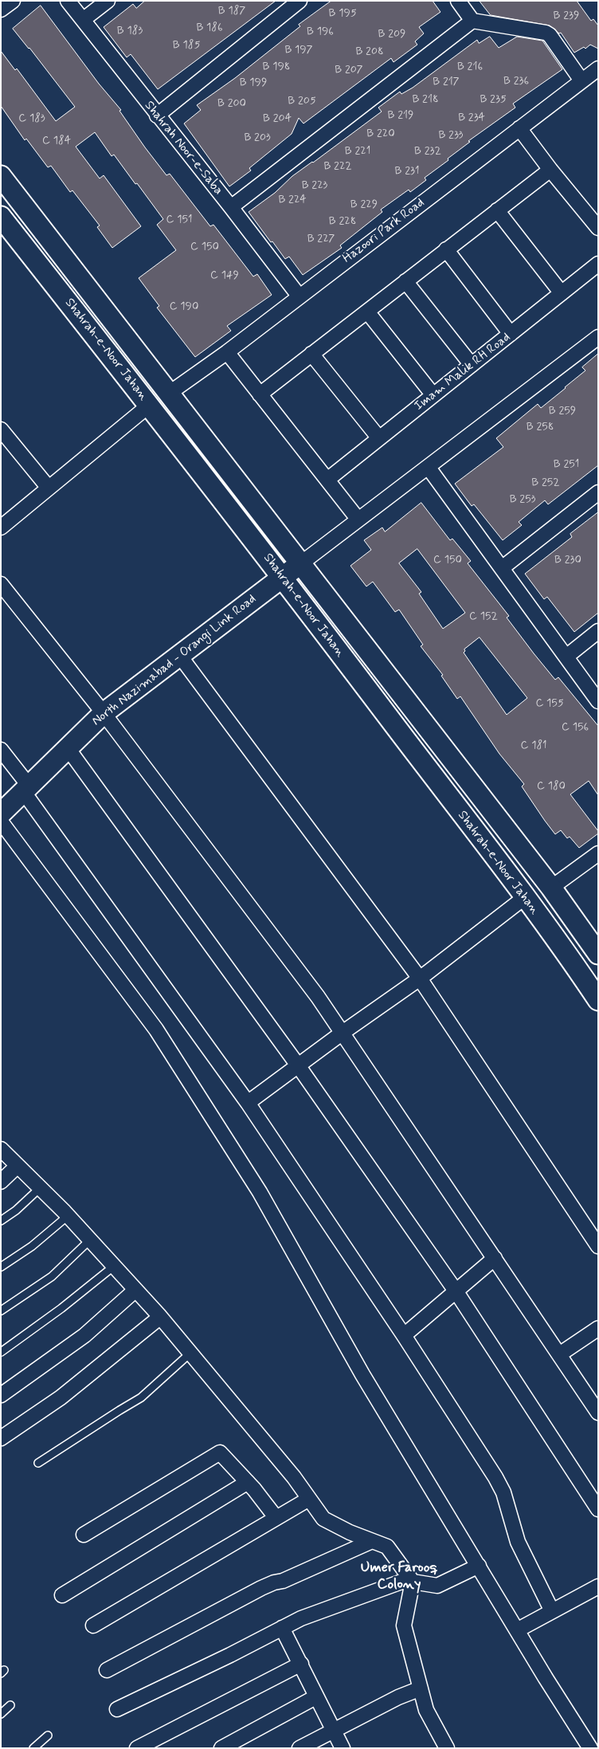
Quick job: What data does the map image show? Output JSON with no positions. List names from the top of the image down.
{
  "streets": {
    "main road": ["Shahrah-e-Noor Jahan", "North Nazimabad - Orangi Link Road"],
    "street": ["Shahrah Noor-e-Saba", "Hazoori Park Road", "Imam Malik RH Road"]
  },
  "crossings": [
    ["Shahrah Noor-e-Saba", "Hazoori Park Road"],
    ["Hazoori Park Road", "Shahrah-e-Noor Jahan"],
    ["Shahrah-e-Noor Jahan", "North Nazimabad - Orangi Link Road"]
  ],
  "districts": ["Umer Farooq Colony"],
  "house_numbers": [
    "B 187",
    "B 195",
    "B 239",
    "B 186",
    "B 183",
    "B 196",
    "B 209",
    "B 185",
    "B 197",
    "B 208",
    "B 198",
    "B 216",
    "B 207",
    "B 236",
    "B 217",
    "B 199",
    "B 218",
    "B 235",
    "B 205",
    "B 200",
    "B 219",
    "B 234",
    "C 183",
    "B 204",
    "B 220",
    "B 233",
    "B 203",
    "C 184",
    "B 221",
    "B 232",
    "B 222",
    "B 231",
    "B 223",
    "B 224",
    "B 229",
    "C 151",
    "B 228",
    "B 227",
    "C 150",
    "C 149",
    "C 190",
    "B 259",
    "B 258",
    "B 251",
    "B 252",
    "B 253",
    "C 150",
    "B 230",
    "C 152",
    "C 155",
    "C 156",
    "C 181",
    "C 180"
  ]
}
